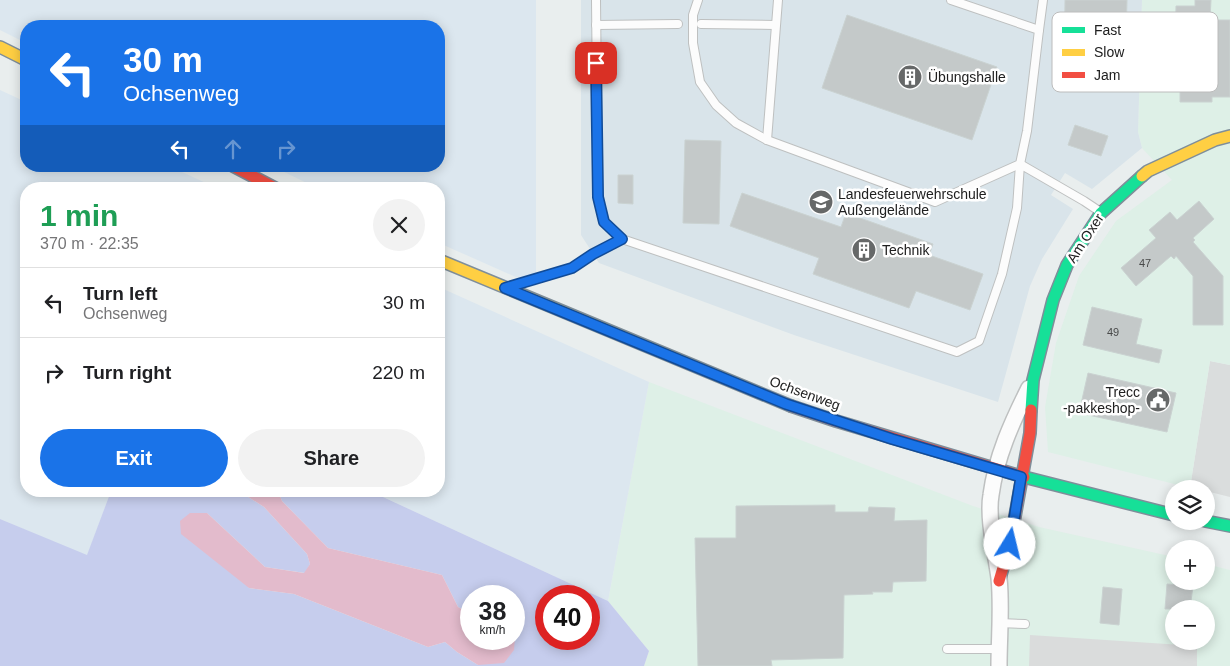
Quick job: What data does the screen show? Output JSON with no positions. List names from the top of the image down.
{
  "streets": {
    "main road": ["Am Oxer", "Ochsenweg"]
  },
  "crossings": [
    ["Am Oxer", "Ochsenweg"]
  ],
  "places": {
    "building": ["Übungshalle", "Technik"],
    "school or university": ["Landesfeuerwehrschule Außengelände"],
    "public building": ["Trecc -pakkeshop-"]
  },
  "house_numbers": ["47", "49"],
  "legend": ["Fast", "Slow", "Jam"],
  "page": {
    "turn": ["30 m", "Ochsenweg"],
    "heading": ["1 min", "370 m · 22:35"],
    "list": [
      {
        "name": "Turn left",
        "note": "Ochsenweg",
        "value": "30 m"
      },
      {
        "name": "Turn right",
        "value": "220 m"
      }
    ],
    "buttons": ["Exit", "Share"],
    "map_buttons": ["+", "−"],
    "speed": "38 km/h",
    "limit": "40"
  }
}
